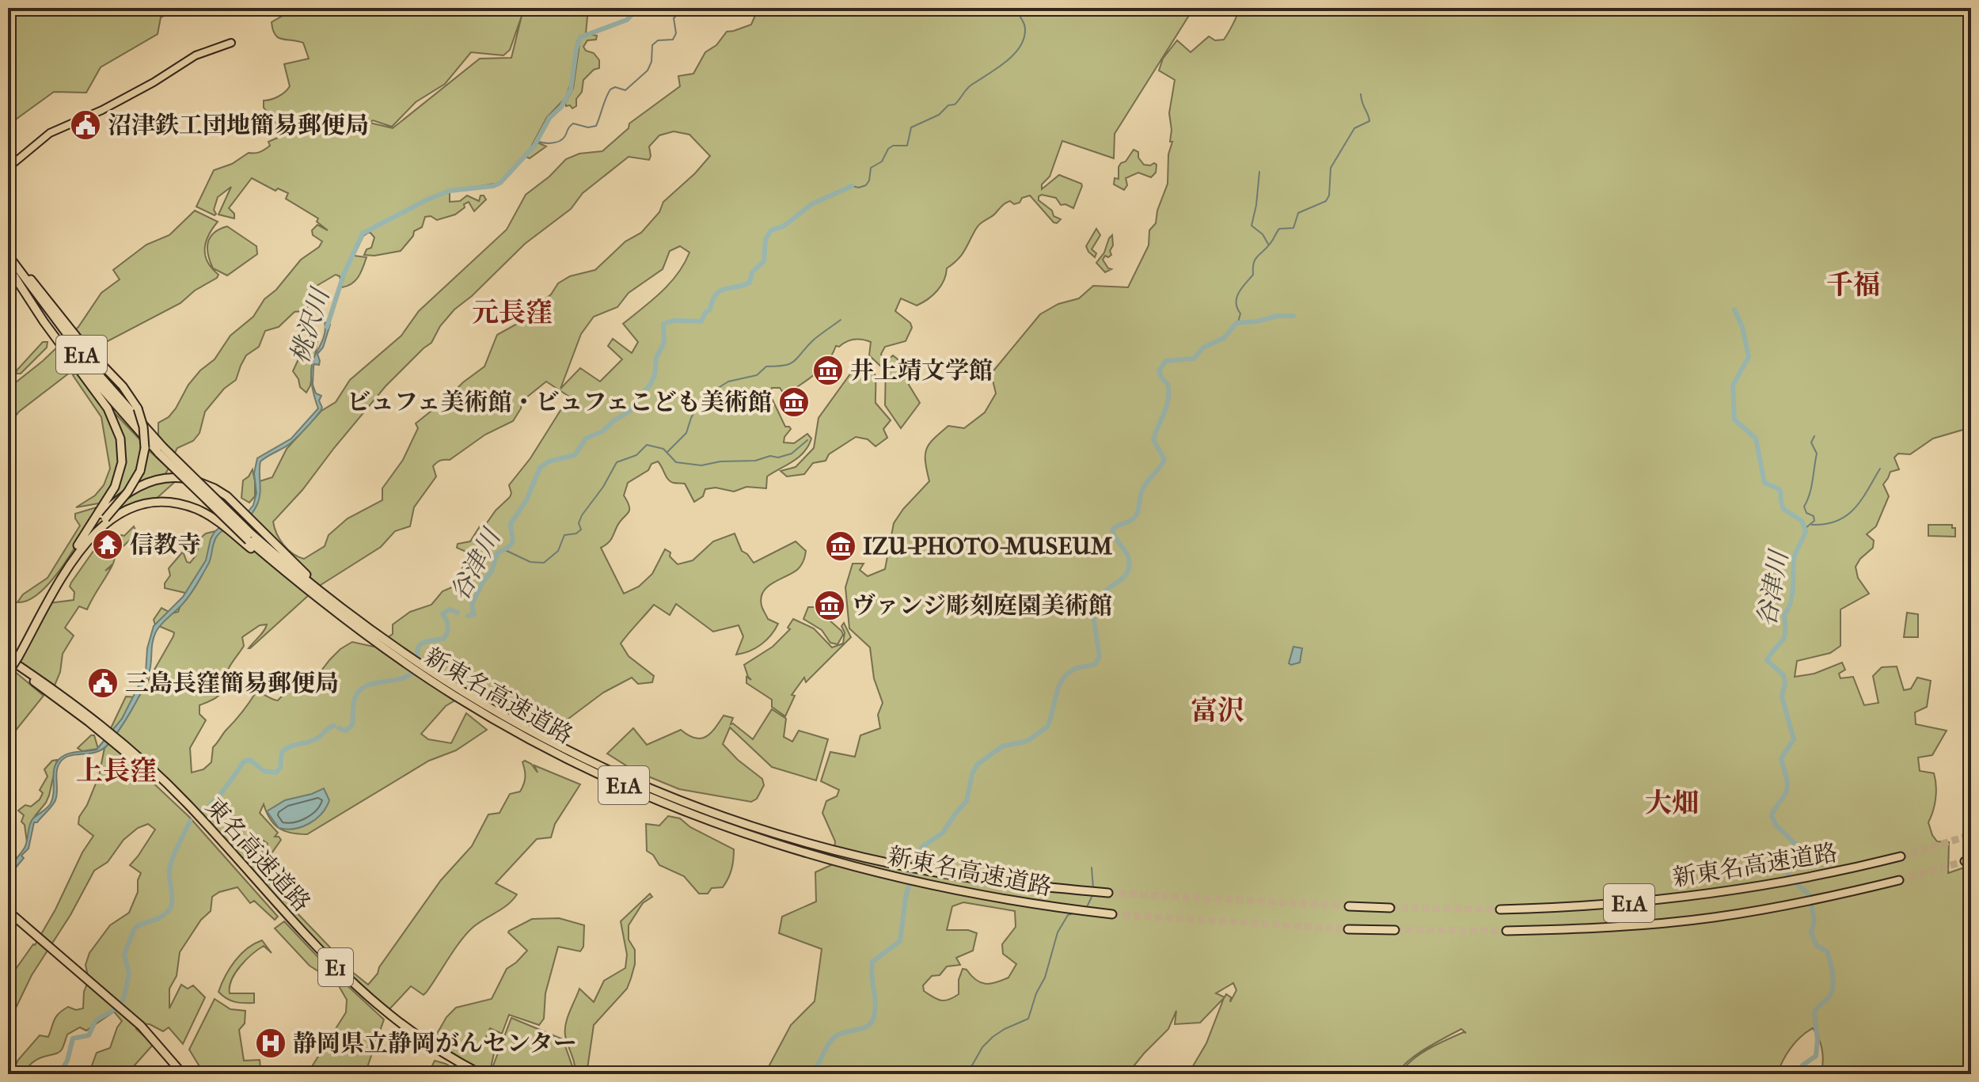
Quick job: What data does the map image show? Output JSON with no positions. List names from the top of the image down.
{
  "streets": {
    "highway": [
      "E1A",
      "新東名高速道路",
      "東名高速道路",
      "E1"
    ]
  },
  "districts": [
    "千福",
    "元長窪",
    "富沢",
    "上長窪",
    "大畑"
  ],
  "water": ["桃沢川", "谷津川"],
  "places": {
    "public building": ["沼津鉄工団地簡易郵便局", "三島長窪簡易郵便局"],
    "museum": [
      "井上靖文学館",
      "ビュフェ美術館・ビュフェこども美術館",
      "IZU-PHOTO-MUSEUM",
      "ヴァンジ彫刻庭園美術館"
    ],
    "temple": ["信教寺"],
    "hospital": ["静岡県立静岡がんセンター"]
  }
}
